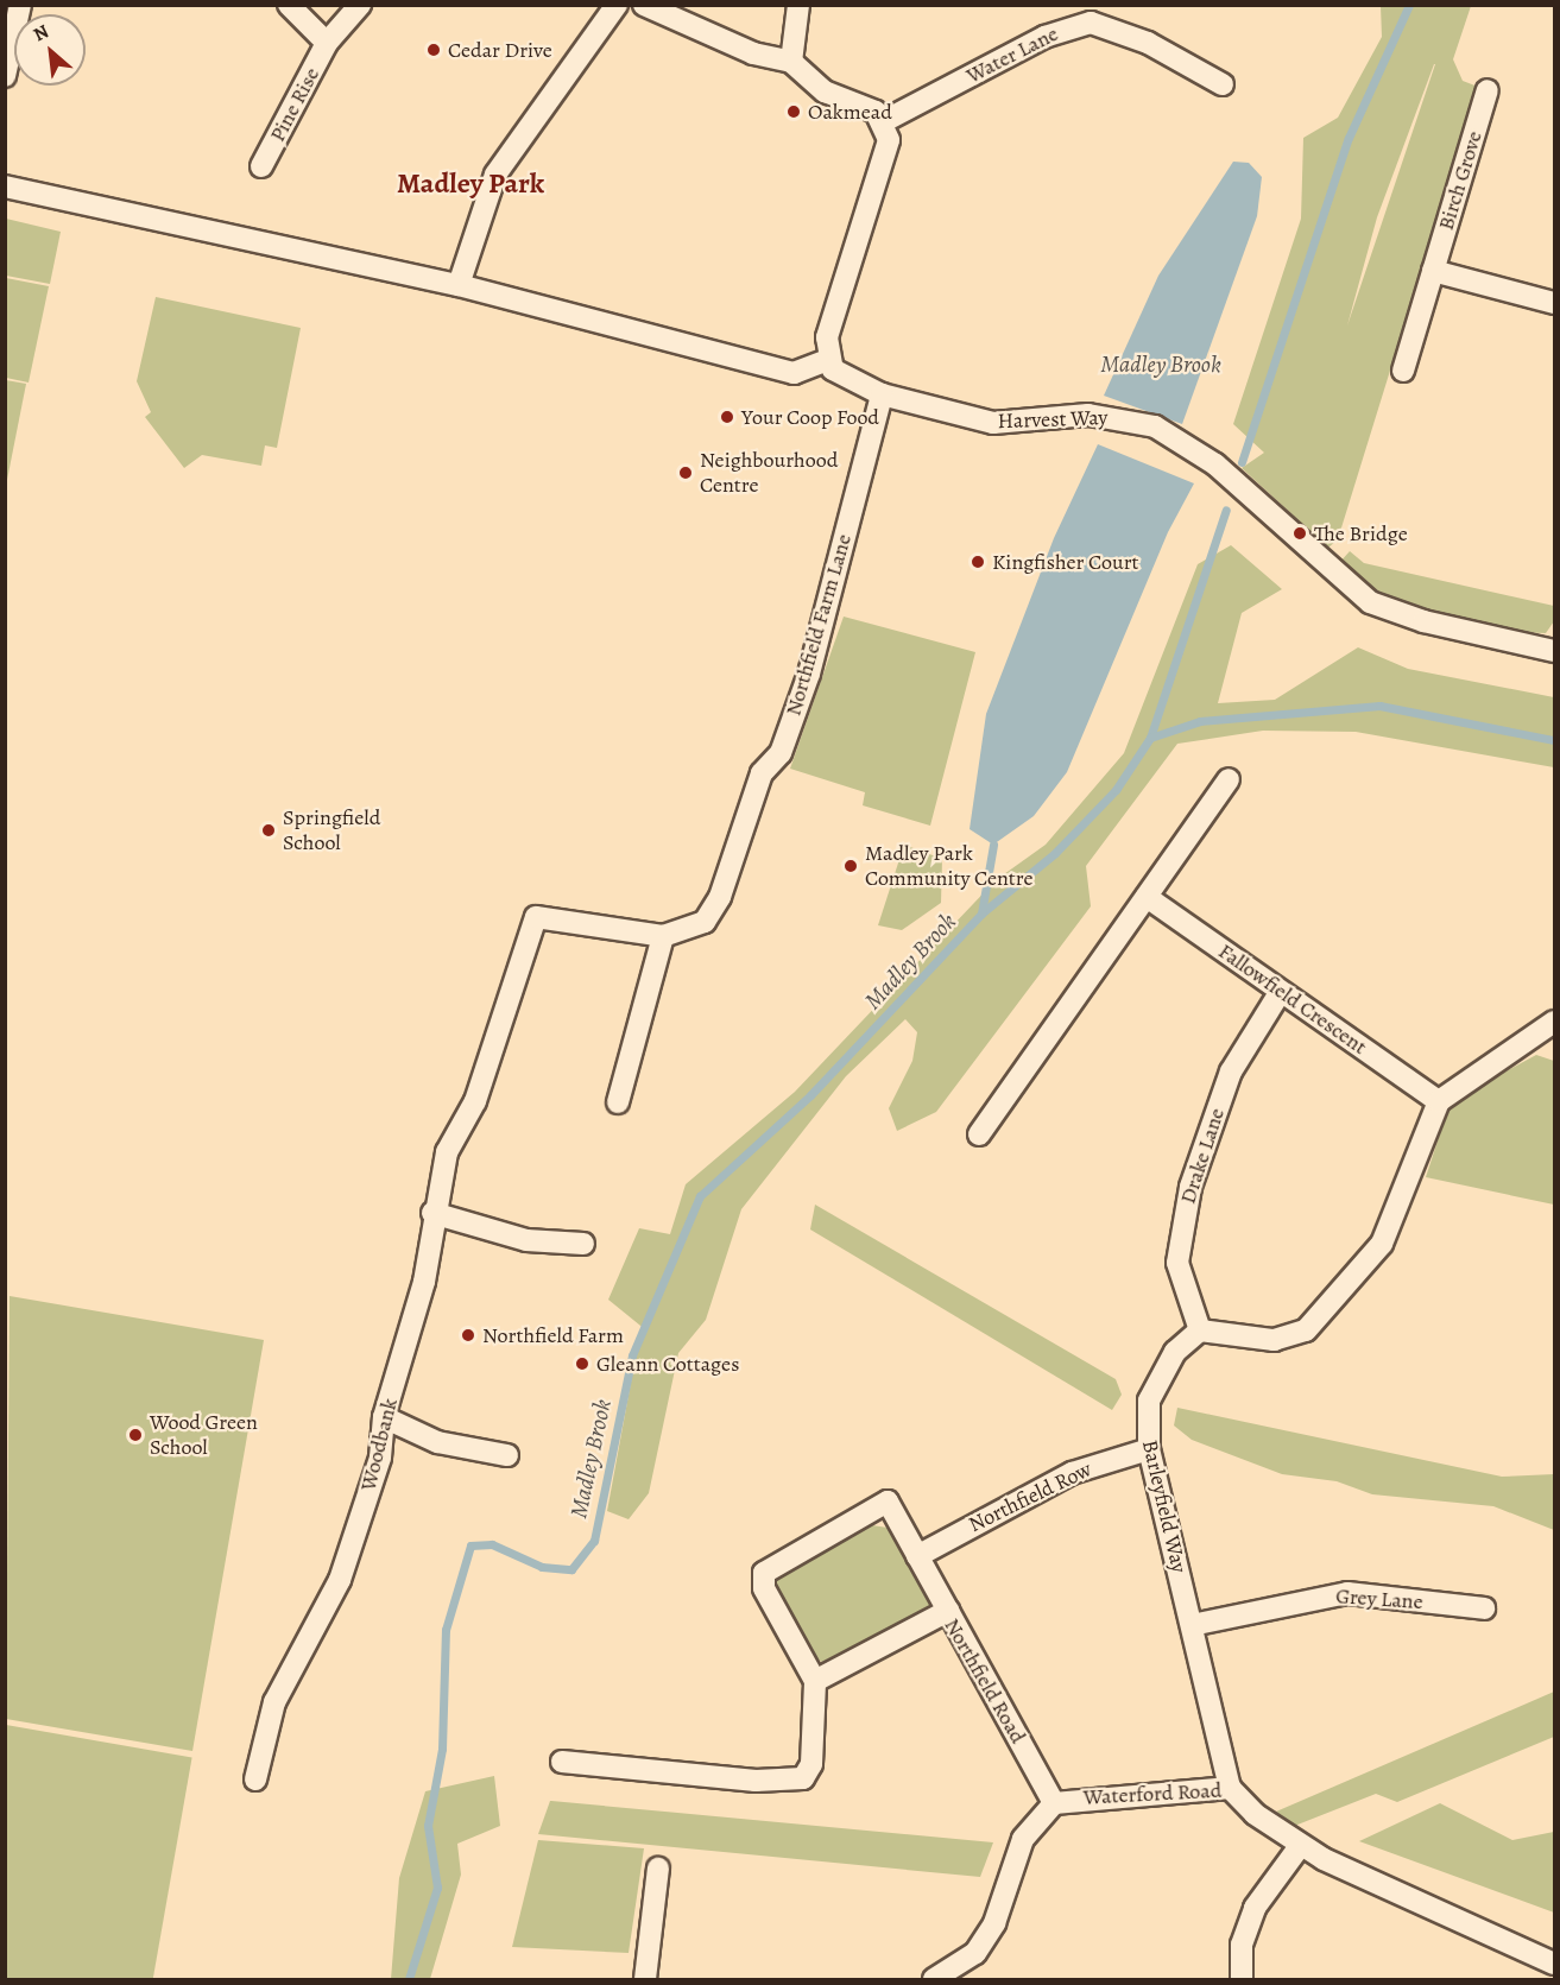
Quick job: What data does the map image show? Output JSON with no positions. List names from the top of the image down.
{
  "streets": {
    "street": [
      "Water Lane",
      "Pine Rise",
      "Birch Grove",
      "Harvest Way",
      "Northfield Farm Lane",
      "Fallowfield Crescent",
      "Drake Lane",
      "Woodbank",
      "Northfield Row",
      "Barleyfield Way",
      "Grey Lane",
      "Northfield Road",
      "Waterford Road"
    ]
  },
  "crossings": [
    ["Harvest Way", "Northfield Farm Lane"],
    ["Northfield Farm Lane", "Woodbank"],
    ["Fallowfield Crescent", "Drake Lane"],
    ["Drake Lane", "Barleyfield Way"],
    ["Northfield Row", "Barleyfield Way"],
    ["Barleyfield Way", "Grey Lane"],
    ["Barleyfield Way", "Waterford Road"],
    ["Northfield Road", "Waterford Road"]
  ],
  "districts": ["Madley Park"],
  "water": ["Madley Brook"],
  "places": [
    "Cedar Drive",
    "Oakmead",
    "Your Coop Food",
    "Neighbourhood Centre",
    "The Bridge",
    "Kingfisher Court",
    "Springfield School",
    "Madley Park Community Centre",
    "Northfield Farm",
    "Gleann Cottages",
    "Wood Green School"
  ],
  "north": "top left"
}
